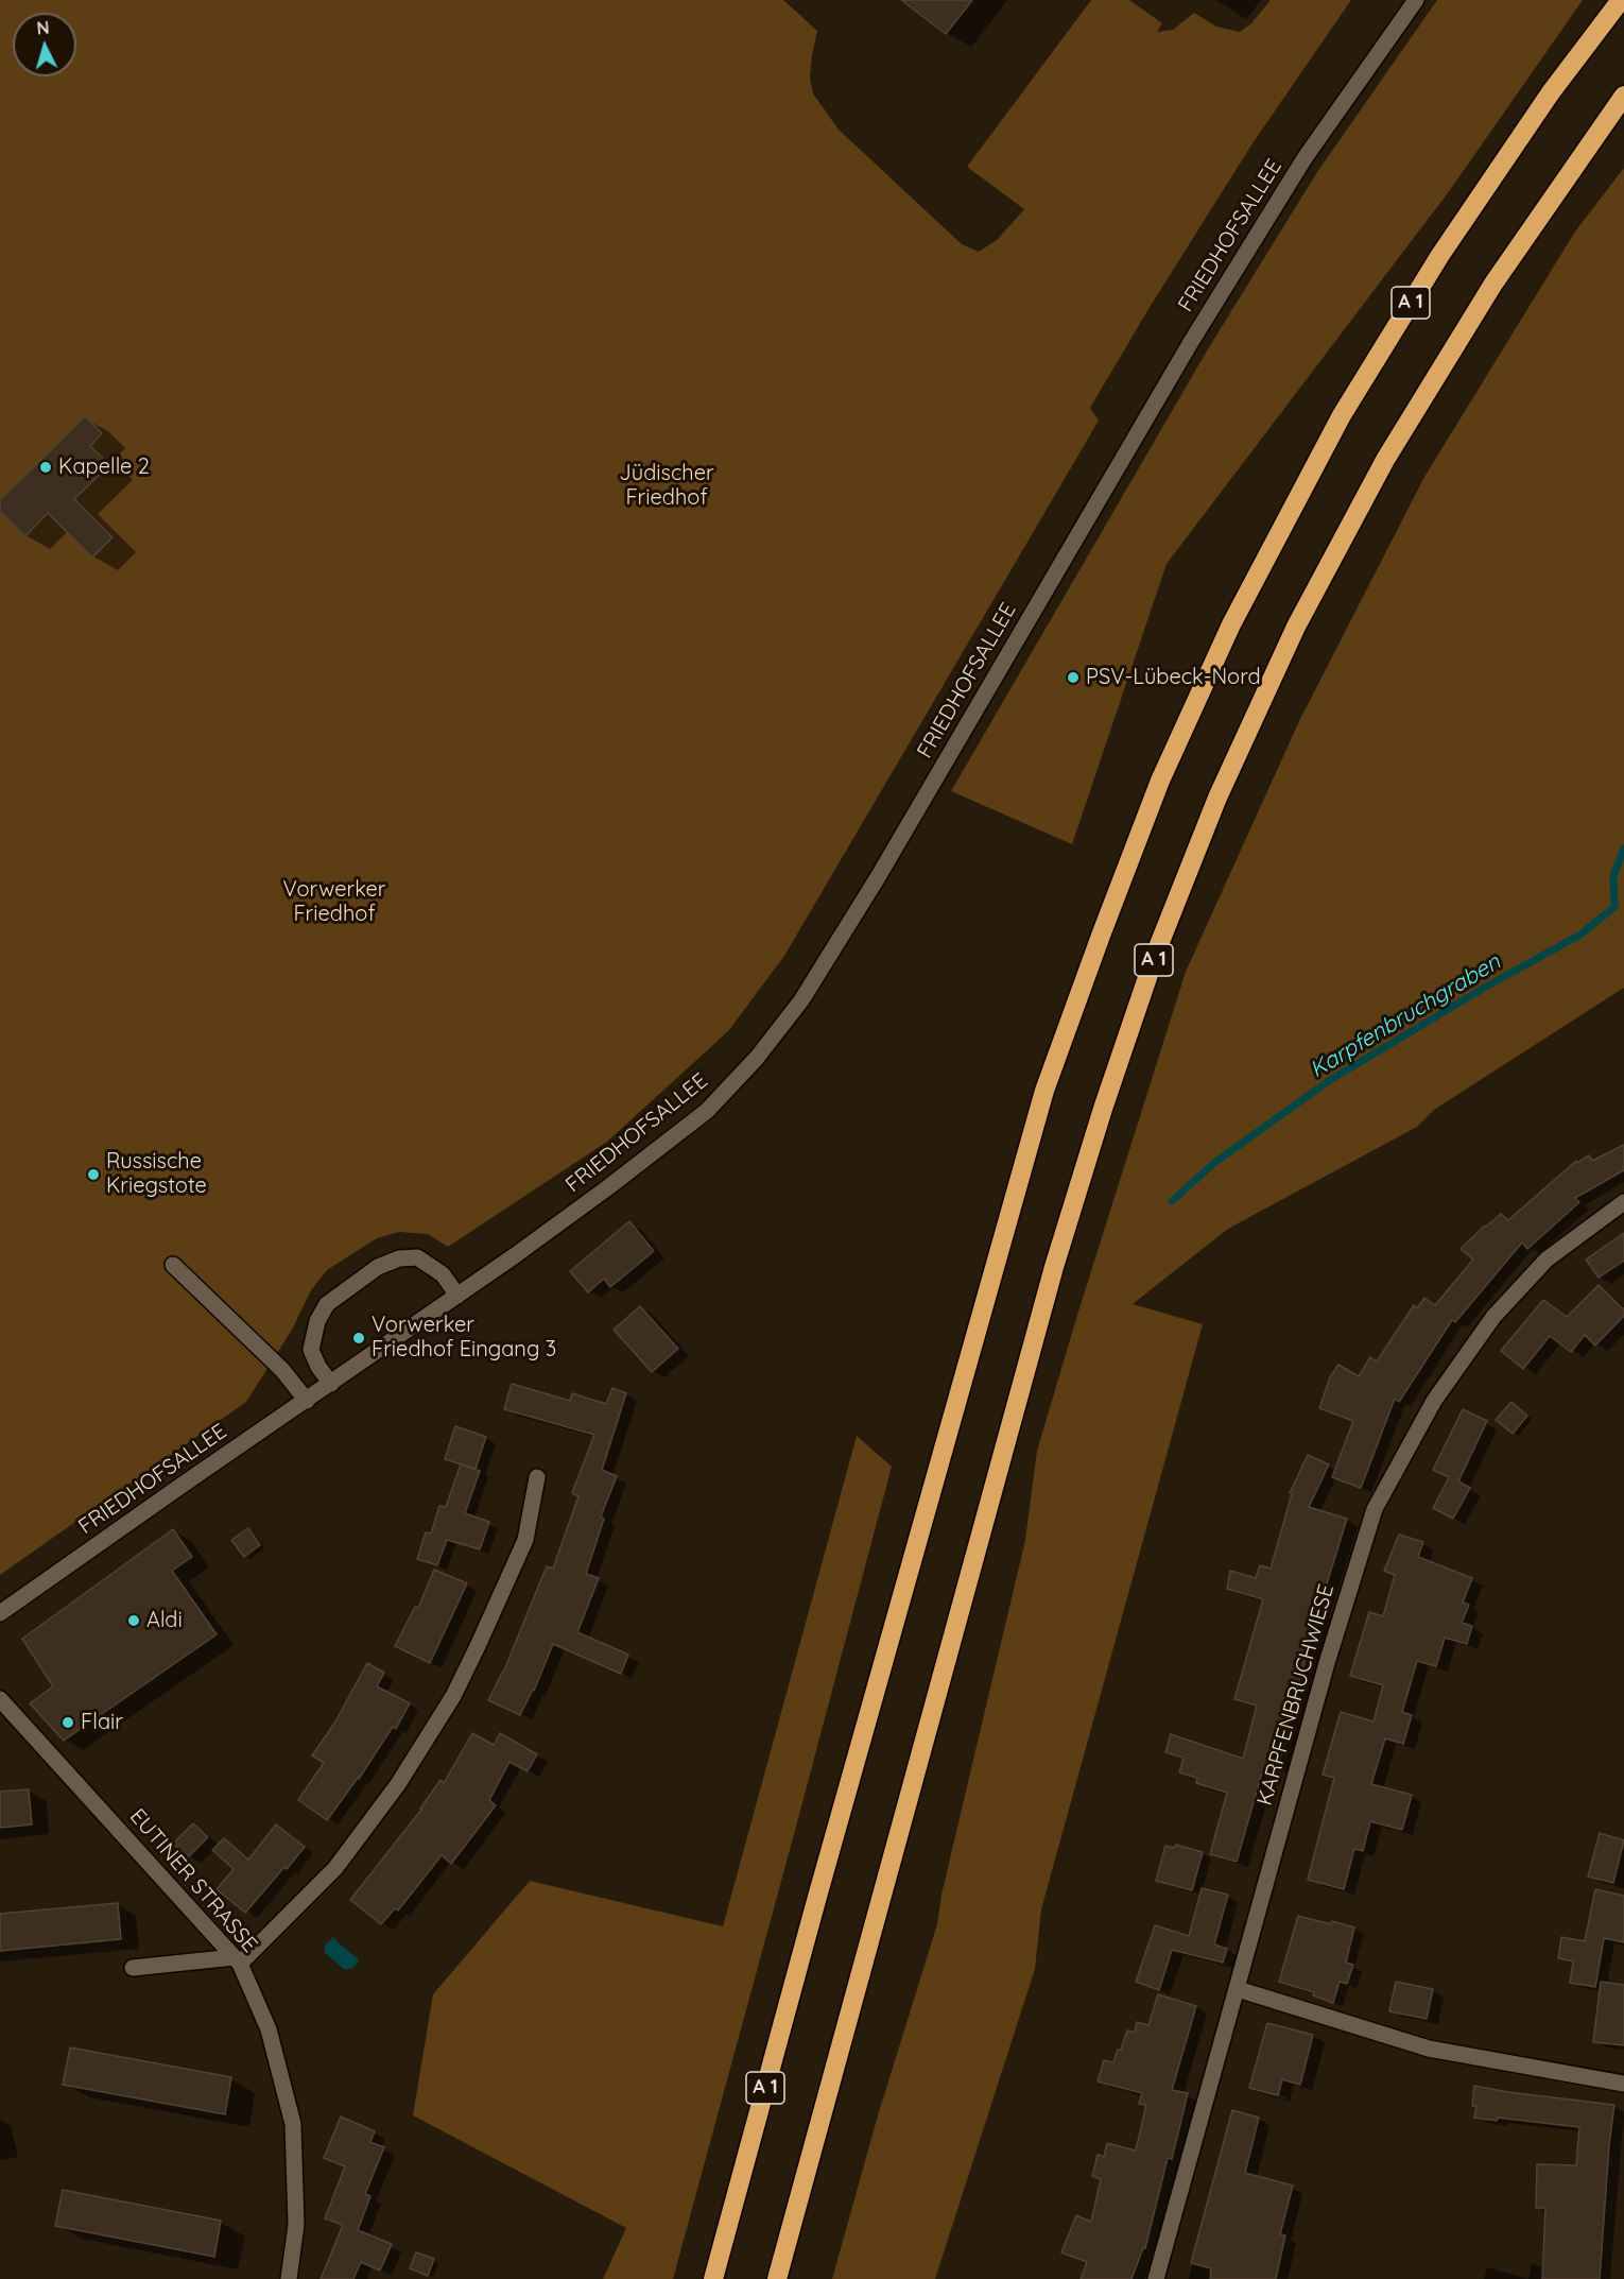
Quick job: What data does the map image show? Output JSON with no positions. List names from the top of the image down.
{
  "streets": {
    "highway": ["A 1"],
    "street": ["FRIEDHOFSALLEE", "KARPFENBRUCHWIESE", "EUTINER STRASSE"]
  },
  "water": ["Karpfenbruchgraben"],
  "parks": ["Jüdischer Friedhof", "Vorwerker Friedhof"],
  "places": [
    "Kapelle 2",
    "PSV-Lübeck-Nord",
    "Russische Kriegstote",
    "Vorwerker Friedhof Eingang 3",
    "Aldi",
    "Flair"
  ],
  "north": "top"
}
